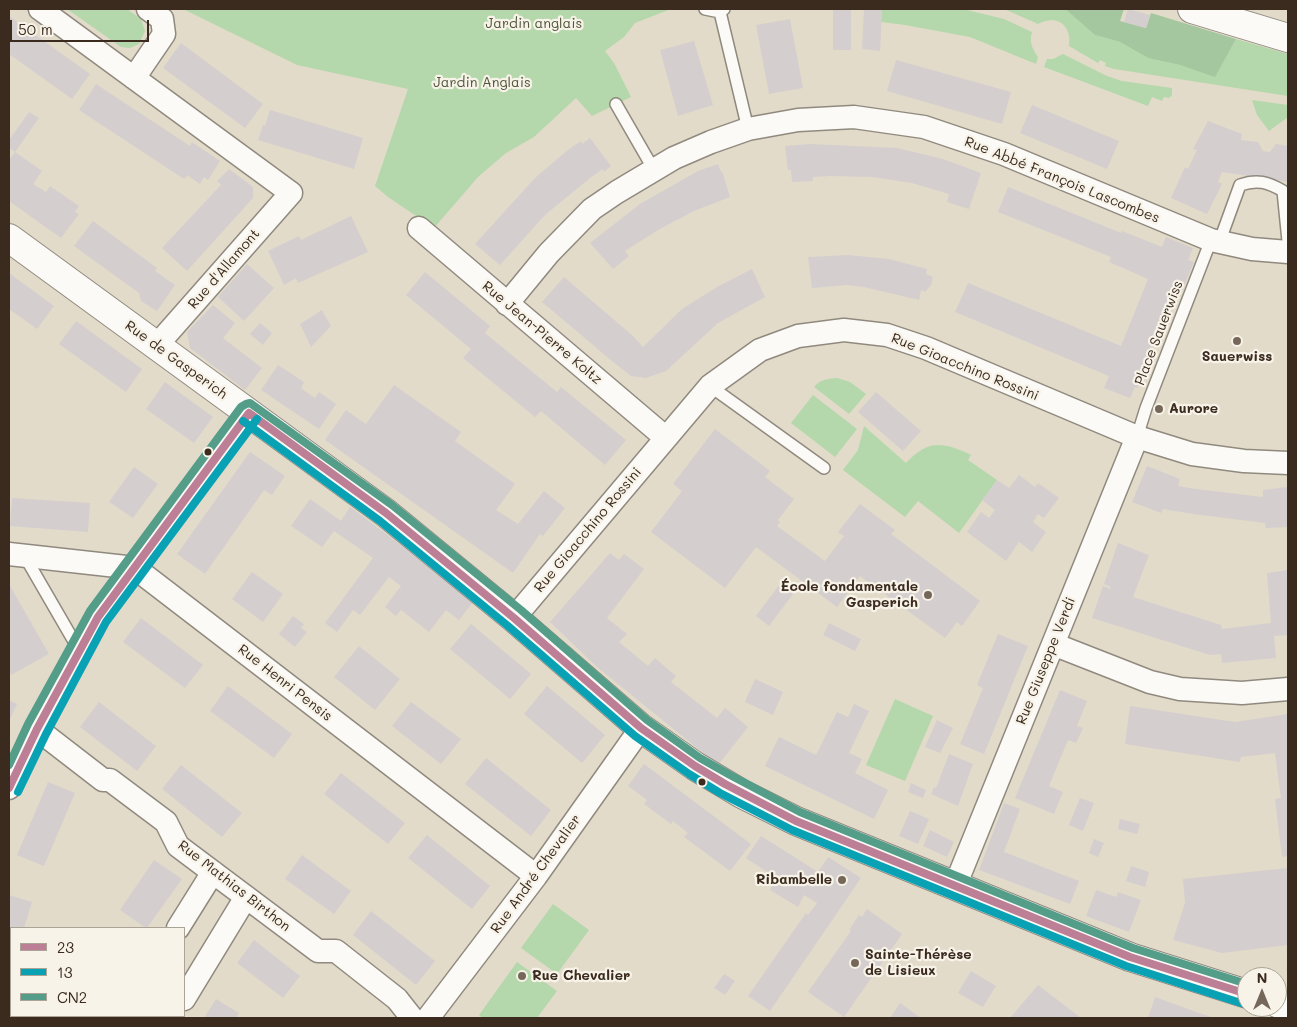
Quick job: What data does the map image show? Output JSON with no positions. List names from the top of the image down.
{
  "streets": {
    "street": [
      "Rue Abbé François Lascombes",
      "Rue d'Allamont",
      "Rue Jean-Pierre Koltz",
      "Rue de Gasperich",
      "Rue Gioacchino Rossini",
      "Rue Giuseppe Verdi",
      "Rue Henri Pensis",
      "Rue André Chevalier",
      "Rue Mathias Birthon"
    ],
    "lane": ["Place Sauerwiss"]
  },
  "crossings": [
    ["Rue Abbé François Lascombes", "Rue Jean-Pierre Koltz"],
    ["Rue Abbé François Lascombes", "Place Sauerwiss"],
    ["Rue d'Allamont", "Rue de Gasperich"],
    ["Rue Jean-Pierre Koltz", "Rue Gioacchino Rossini"],
    ["Place Sauerwiss", "Rue Gioacchino Rossini"],
    ["Place Sauerwiss", "Rue Giuseppe Verdi"],
    ["Rue de Gasperich", "Rue Gioacchino Rossini"],
    ["Rue de Gasperich", "Rue Giuseppe Verdi"],
    ["Rue de Gasperich", "Rue André Chevalier"],
    ["Rue Gioacchino Rossini", "Rue Giuseppe Verdi"],
    ["Rue Henri Pensis", "Rue André Chevalier"]
  ],
  "parks": ["Jardin anglais", "Jardin Anglais"],
  "places": [
    "Sauerwiss",
    "Aurore",
    "École fondamentale Gasperich",
    "Ribambelle",
    "Sainte-Thérèse de Lisieux",
    "Rue Chevalier"
  ],
  "lines": ["transit line CN2", "transit line 23", "transit line 13"],
  "legend": ["23", "13", "CN2"],
  "scale_bar": "50 m",
  "north": "top"
}
